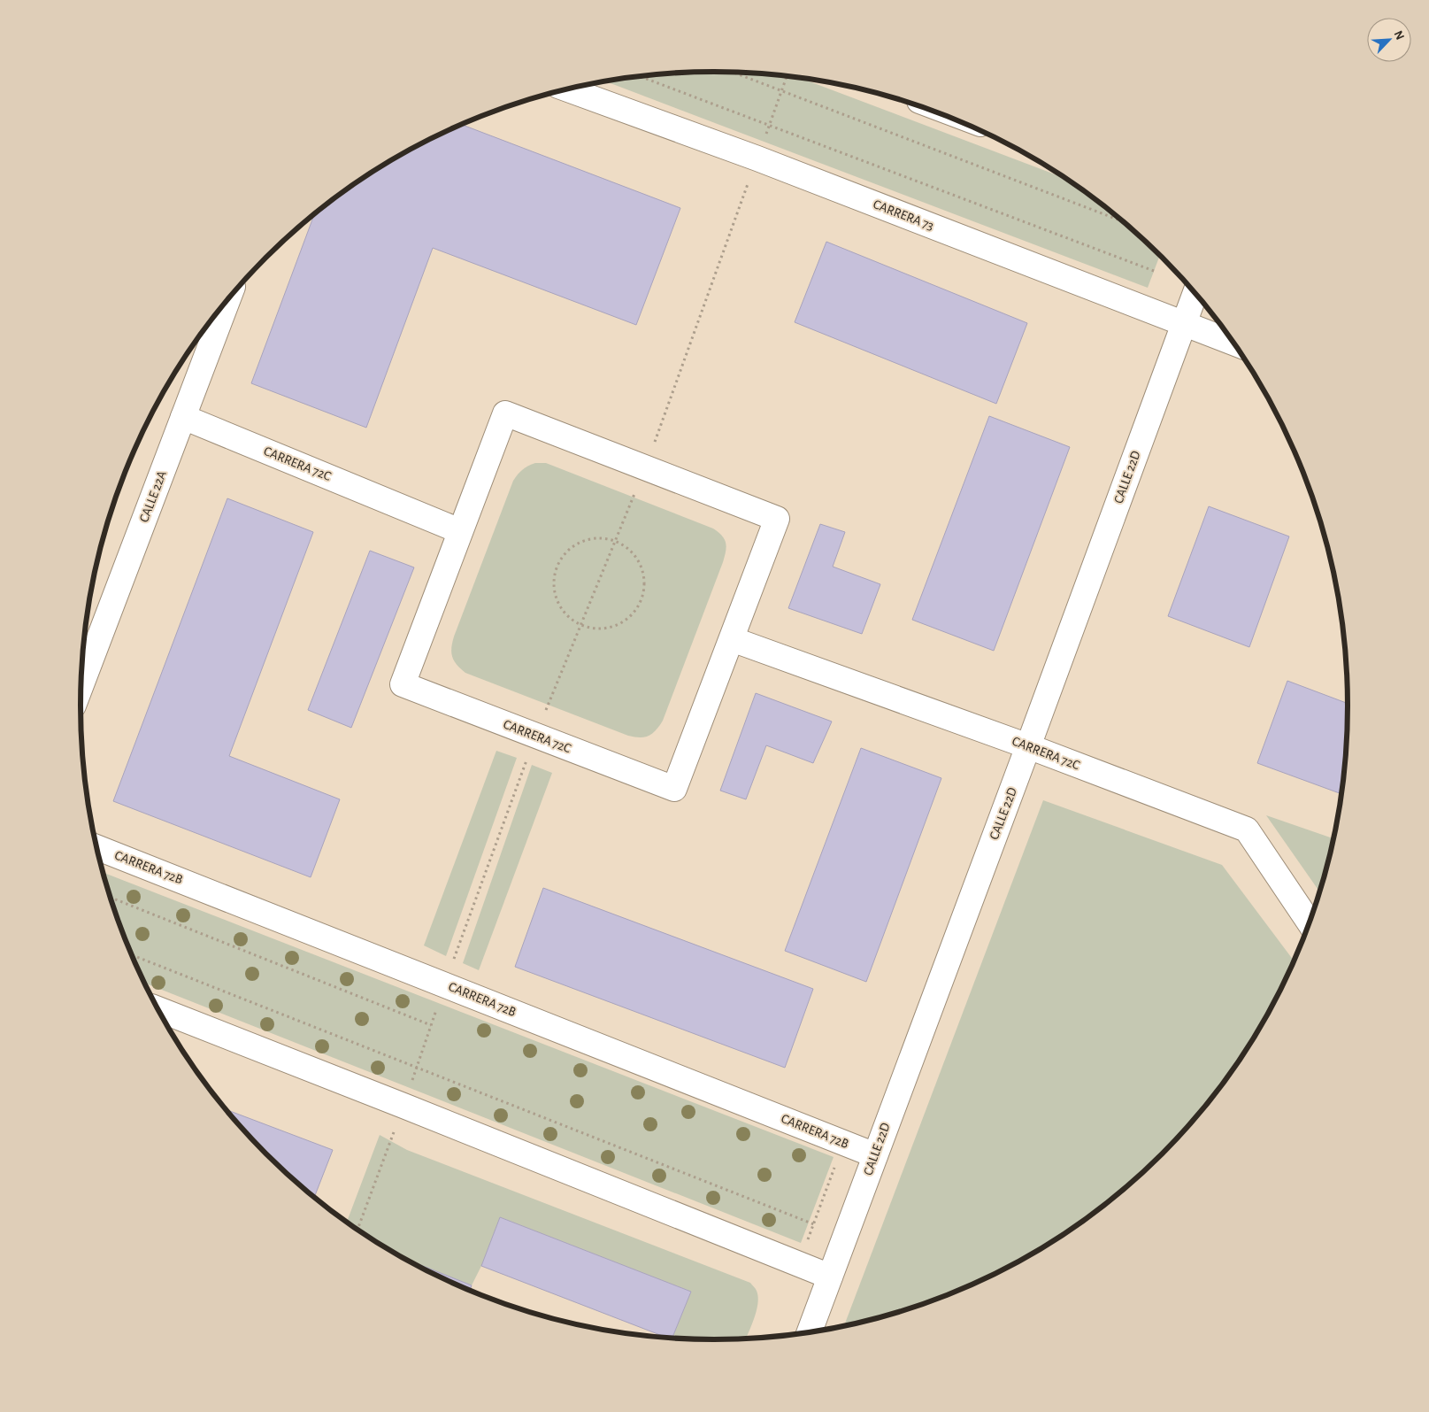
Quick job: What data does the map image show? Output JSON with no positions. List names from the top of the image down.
{
  "streets": {
    "street": [
      "CARRERA 73",
      "CARRERA 72C",
      "CALLE 22D",
      "CALLE 22A",
      "CARRERA 72B"
    ]
  },
  "crossings": [
    ["CARRERA 73", "CALLE 22D"],
    ["CARRERA 72C", "CALLE 22D"],
    ["CARRERA 72C", "CALLE 22A"],
    ["CALLE 22D", "CARRERA 72B"]
  ],
  "north": "top right"
}
